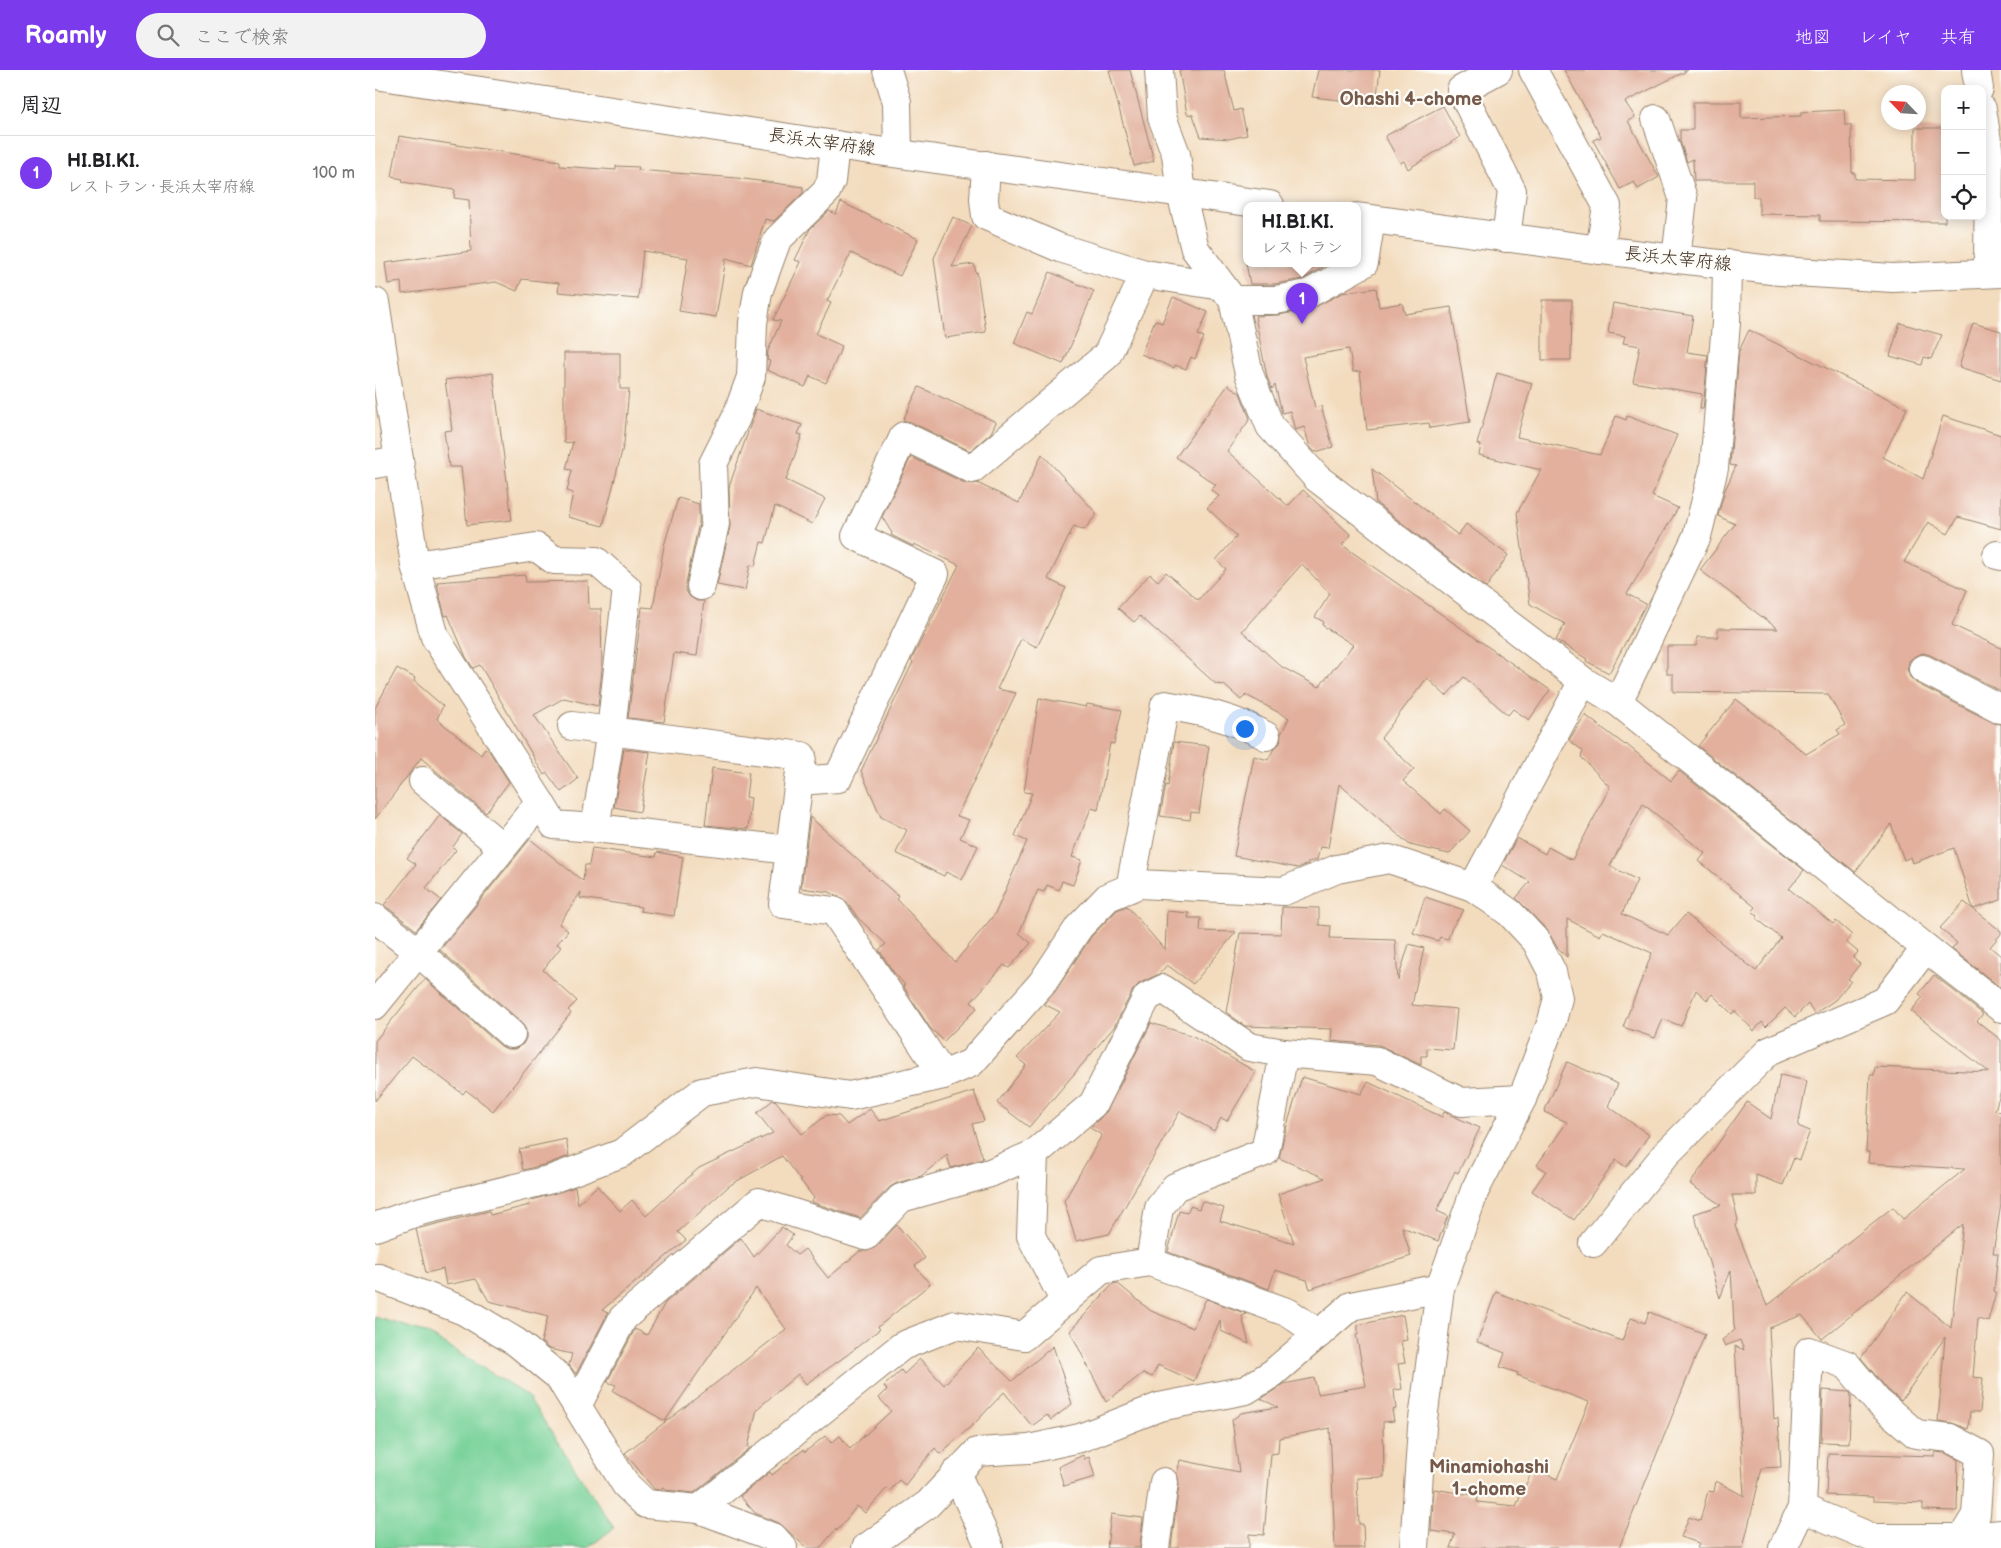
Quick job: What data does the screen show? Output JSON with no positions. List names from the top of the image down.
{
  "streets": {
    "street": ["長浜太宰府線"]
  },
  "districts": ["Ohashi 4-chome", "Minamiohashi 1-chome"],
  "north": "top left",
  "page": {
    "header": "Roamly",
    "search": "ここで検索",
    "nav": ["地図", "レイヤ", "共有"],
    "heading": "周辺",
    "map_buttons": ["+", "−"],
    "list": [
      {
        "mark": "1",
        "name": "HI.BI.KI.",
        "note": "レストラン · 長浜太宰府線",
        "value": "100 m"
      }
    ],
    "popup": ["HI.BI.KI.", "レストラン"],
    "pins": "1"
  }
}
